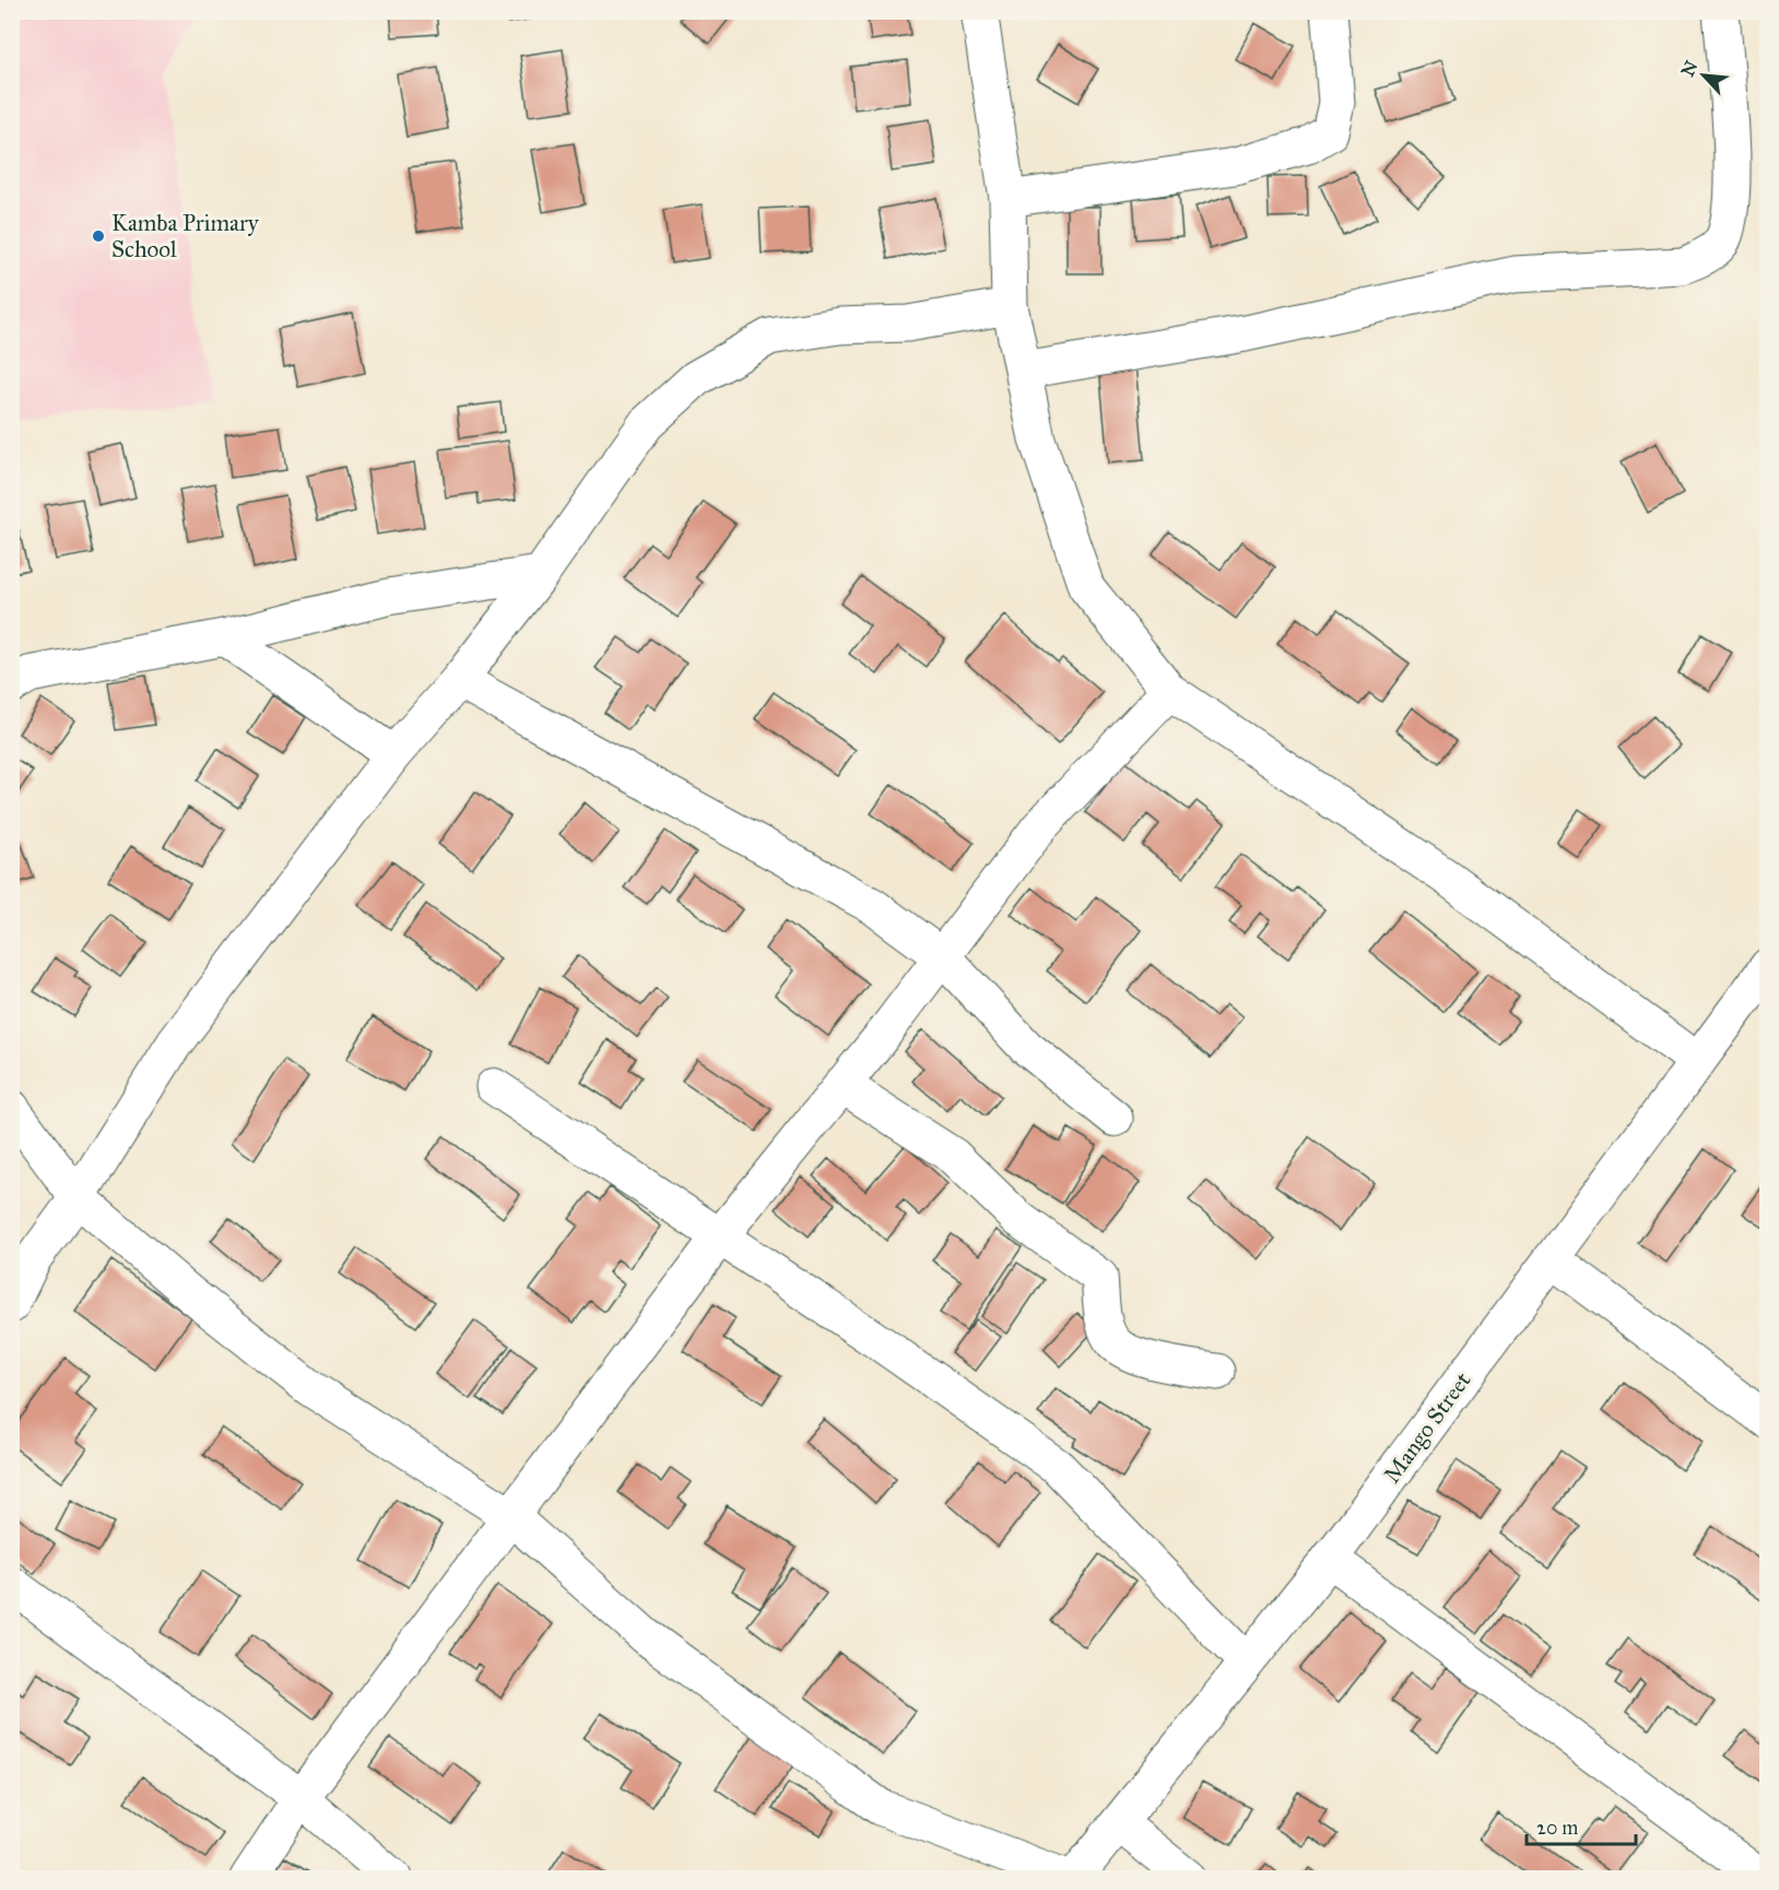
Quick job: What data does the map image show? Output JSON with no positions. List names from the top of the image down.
{
  "streets": {
    "street": ["Mango Street"]
  },
  "places": ["Kamba Primary School"],
  "scale_bar": "20 m",
  "north": "top left"
}
